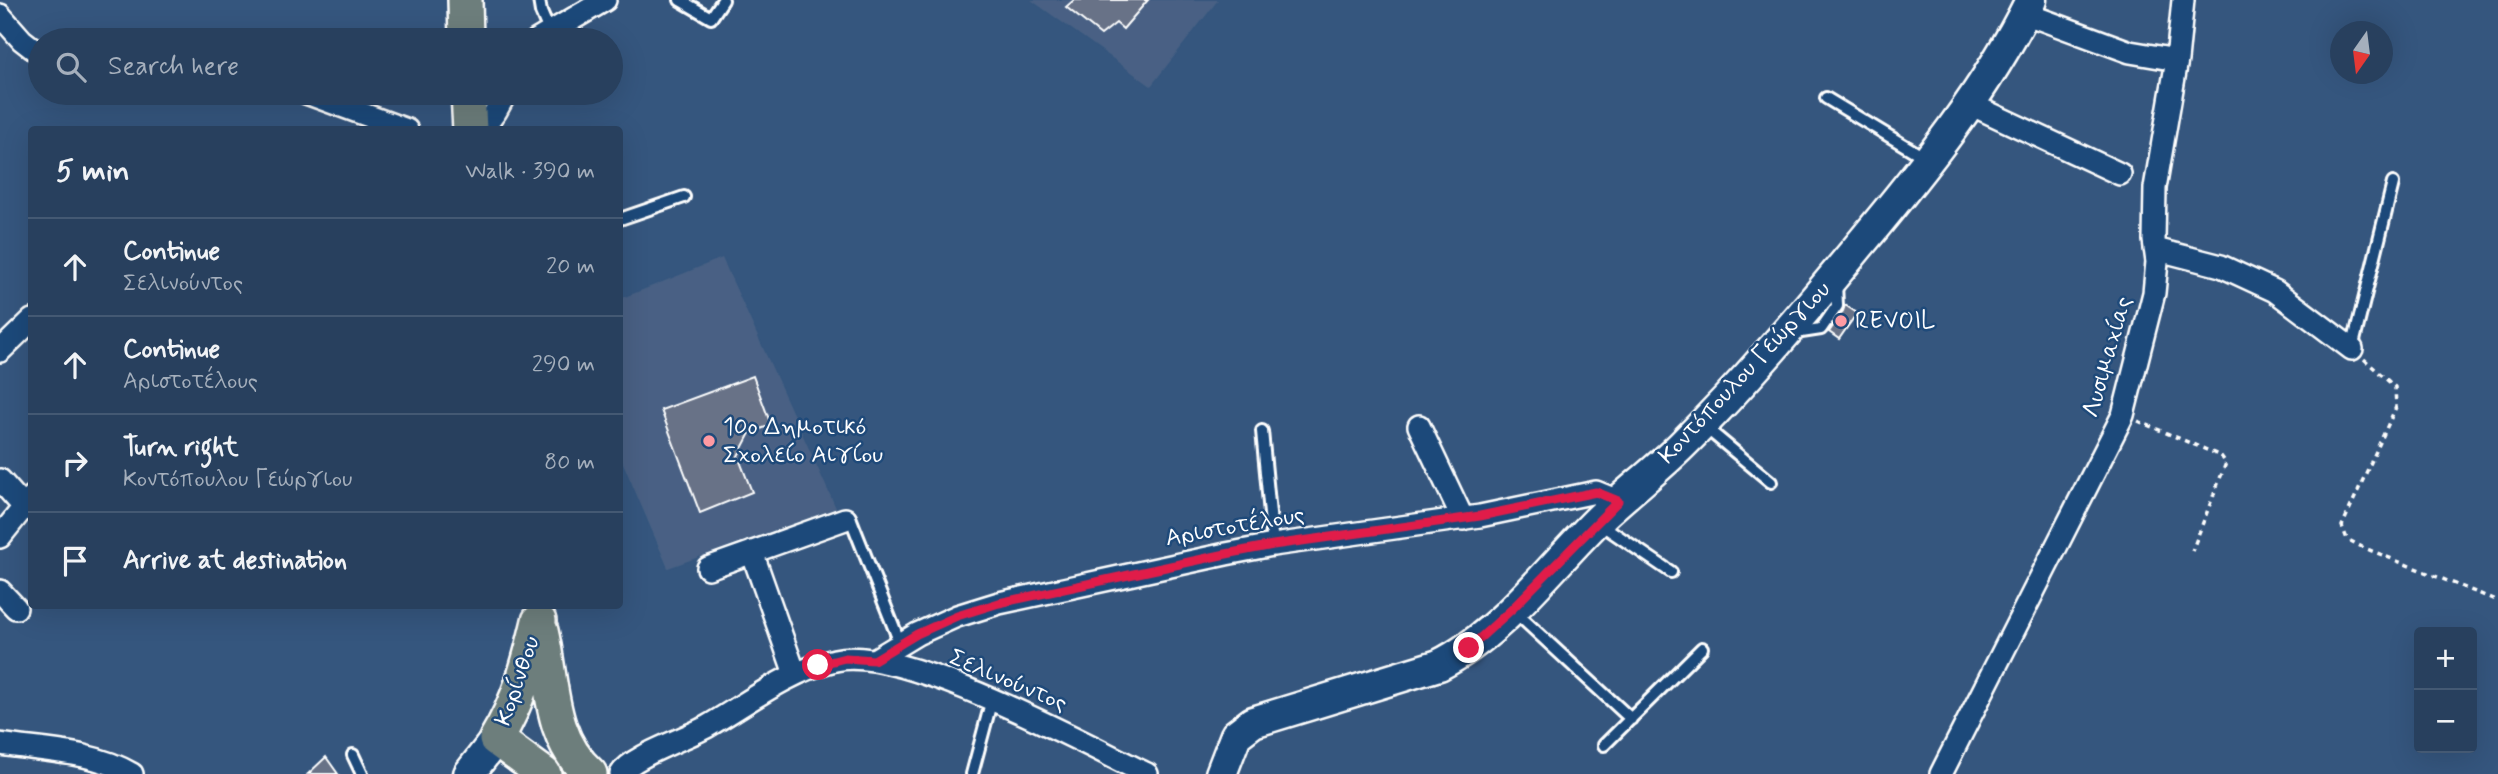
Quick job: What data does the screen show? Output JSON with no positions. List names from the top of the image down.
{
  "streets": {
    "main road": ["Κοντόπουλου Γεώργιου", "Κορίνθου"],
    "street": ["Λυσιμαχίας", "Αριστοτέλους", "Σελινούντος"]
  },
  "crossings": [
    ["Κοντόπουλου Γεώργιου", "Αριστοτέλους"],
    ["Αριστοτέλους", "Σελινούντος"]
  ],
  "places": ["REVOIL", "10o Δημοτικό Σχολείο Αιγίου"],
  "north": "bottom",
  "page": {
    "search": "Search here",
    "heading": ["5 min", "Walk · 390 m"],
    "list": [
      ["Continue", "Σελινούντος", "20 m"],
      ["Continue", "Αριστοτέλους", "290 m"],
      ["Turn right", "Κοντόπουλου Γεώργιου", "80 m"],
      "Arrive at destination"
    ],
    "map_buttons": ["+", "−"]
  }
}
